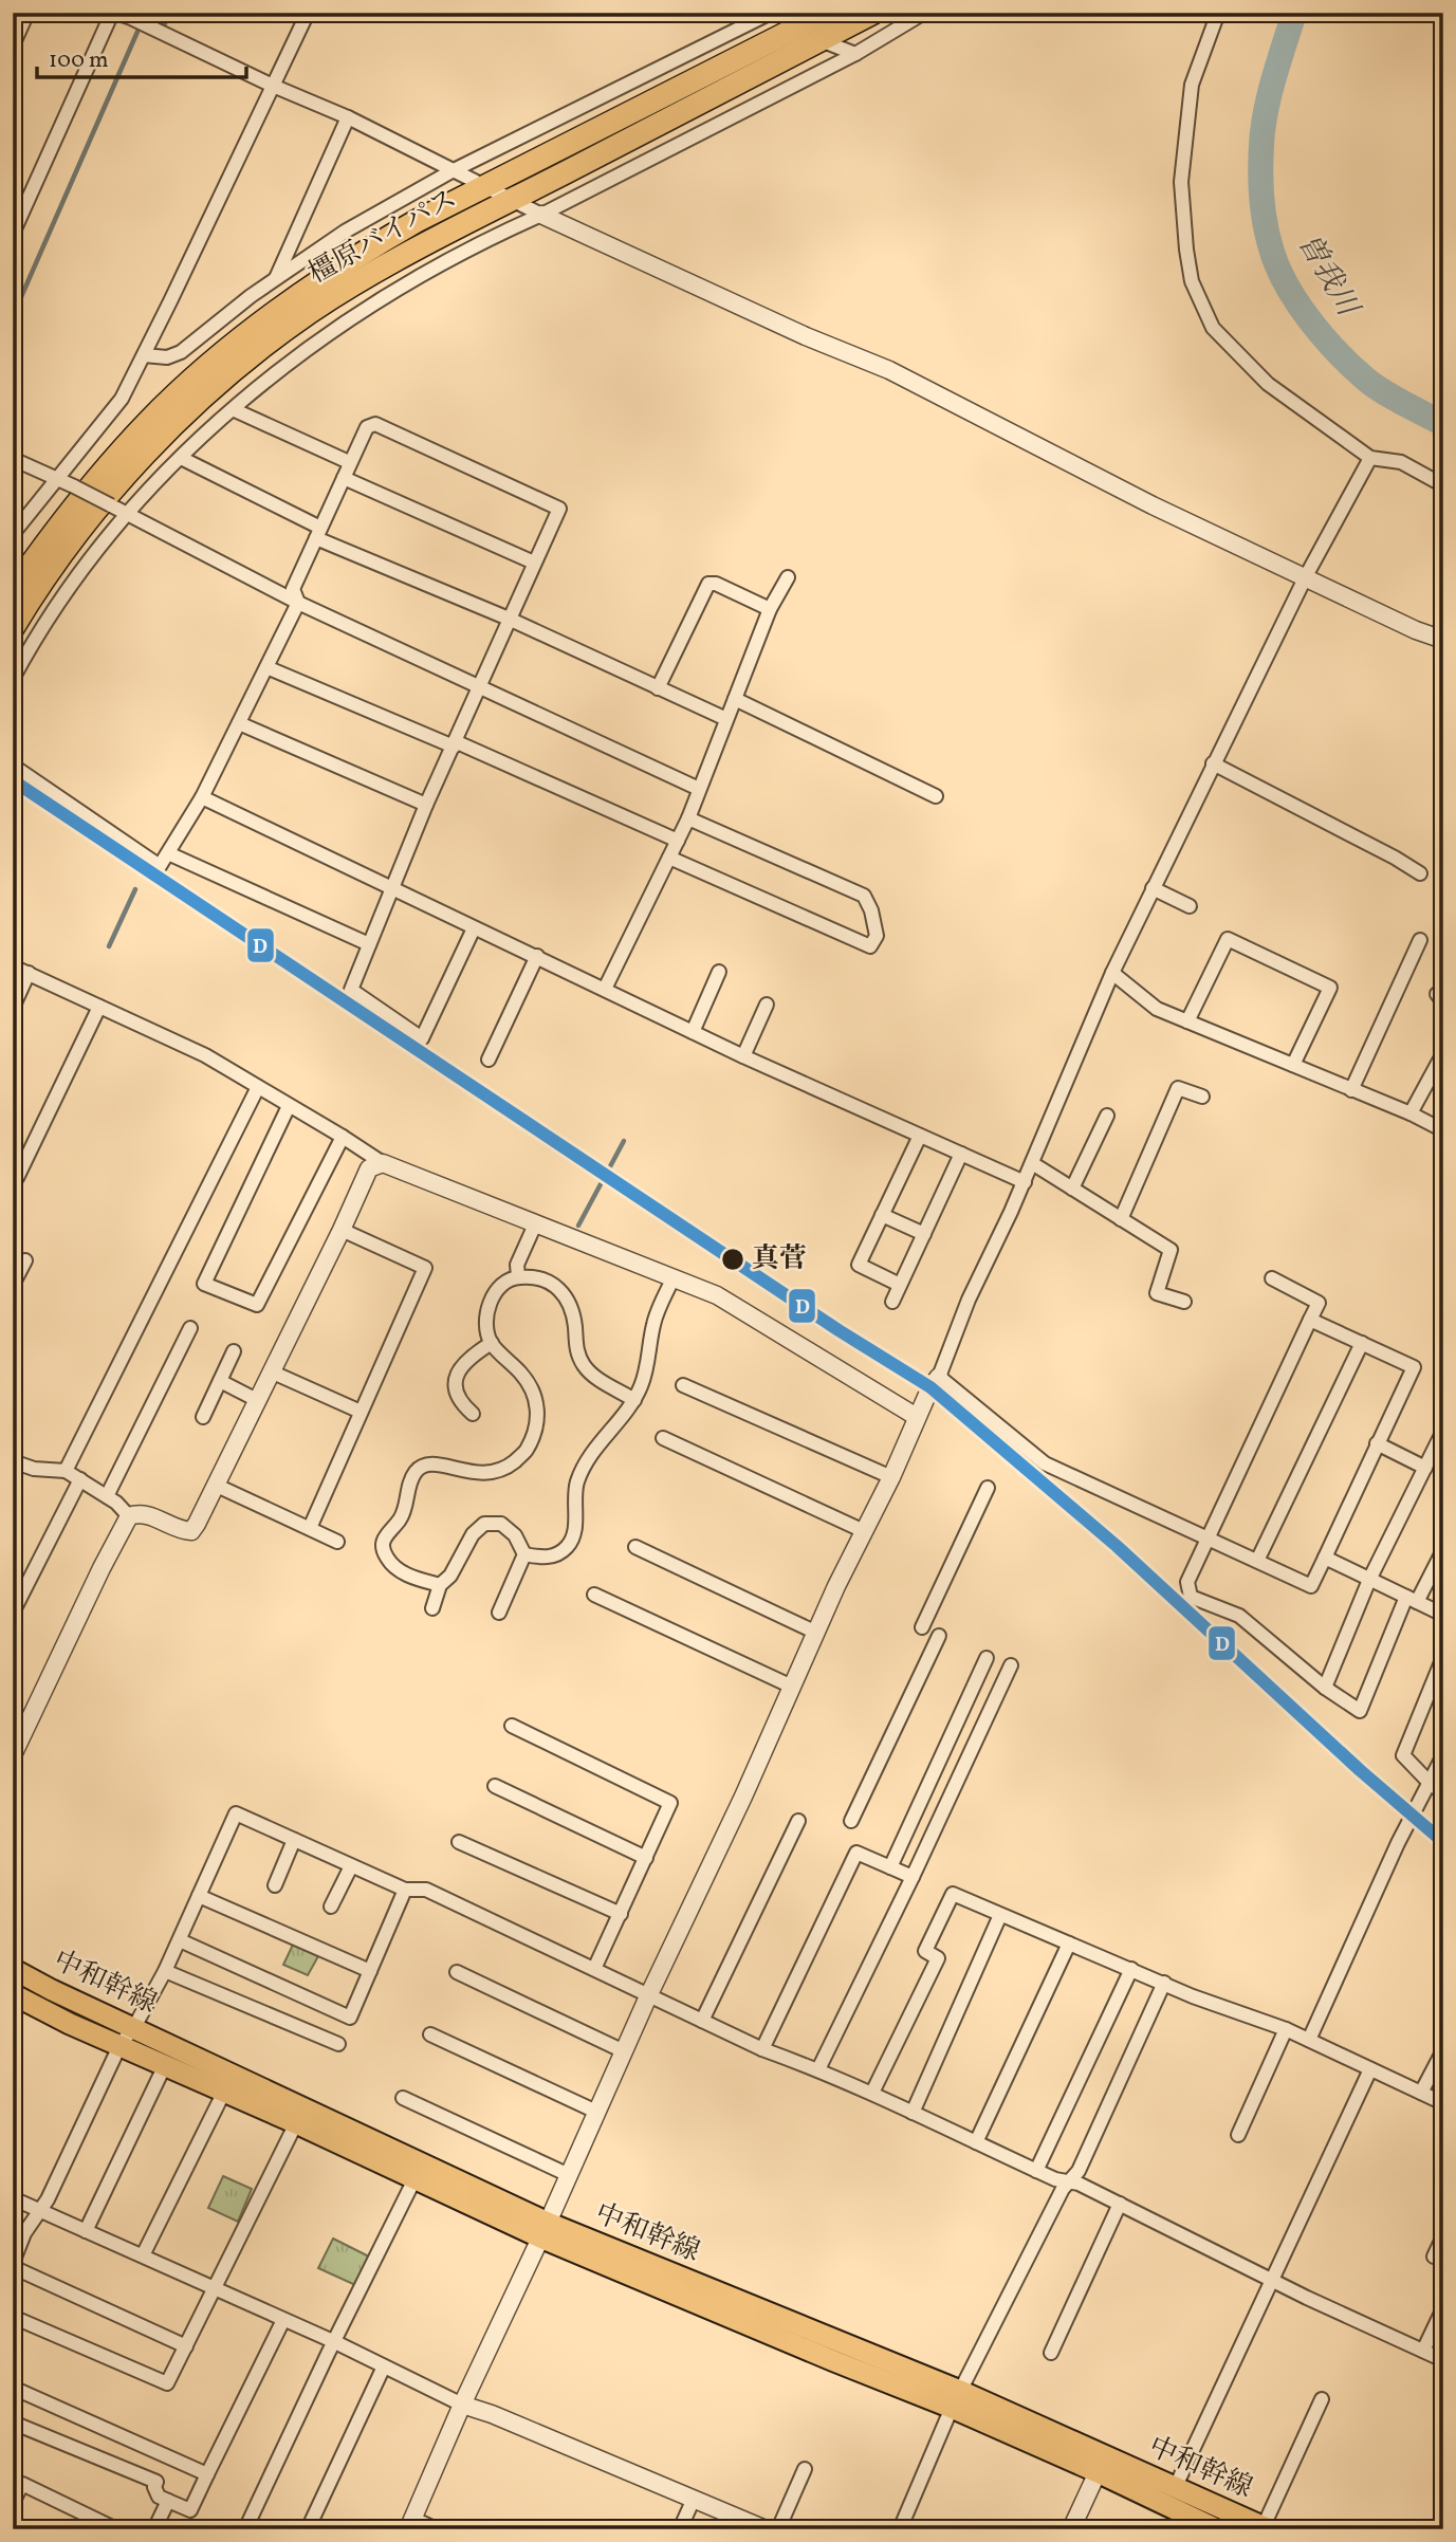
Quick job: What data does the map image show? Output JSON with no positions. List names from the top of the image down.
{
  "streets": {
    "highway": ["橿原バイパス"],
    "main road": ["中和幹線"]
  },
  "water": ["曽我川"],
  "places": ["真菅"],
  "lines": ["transit line D"],
  "scale_bar": "100 m"
}
